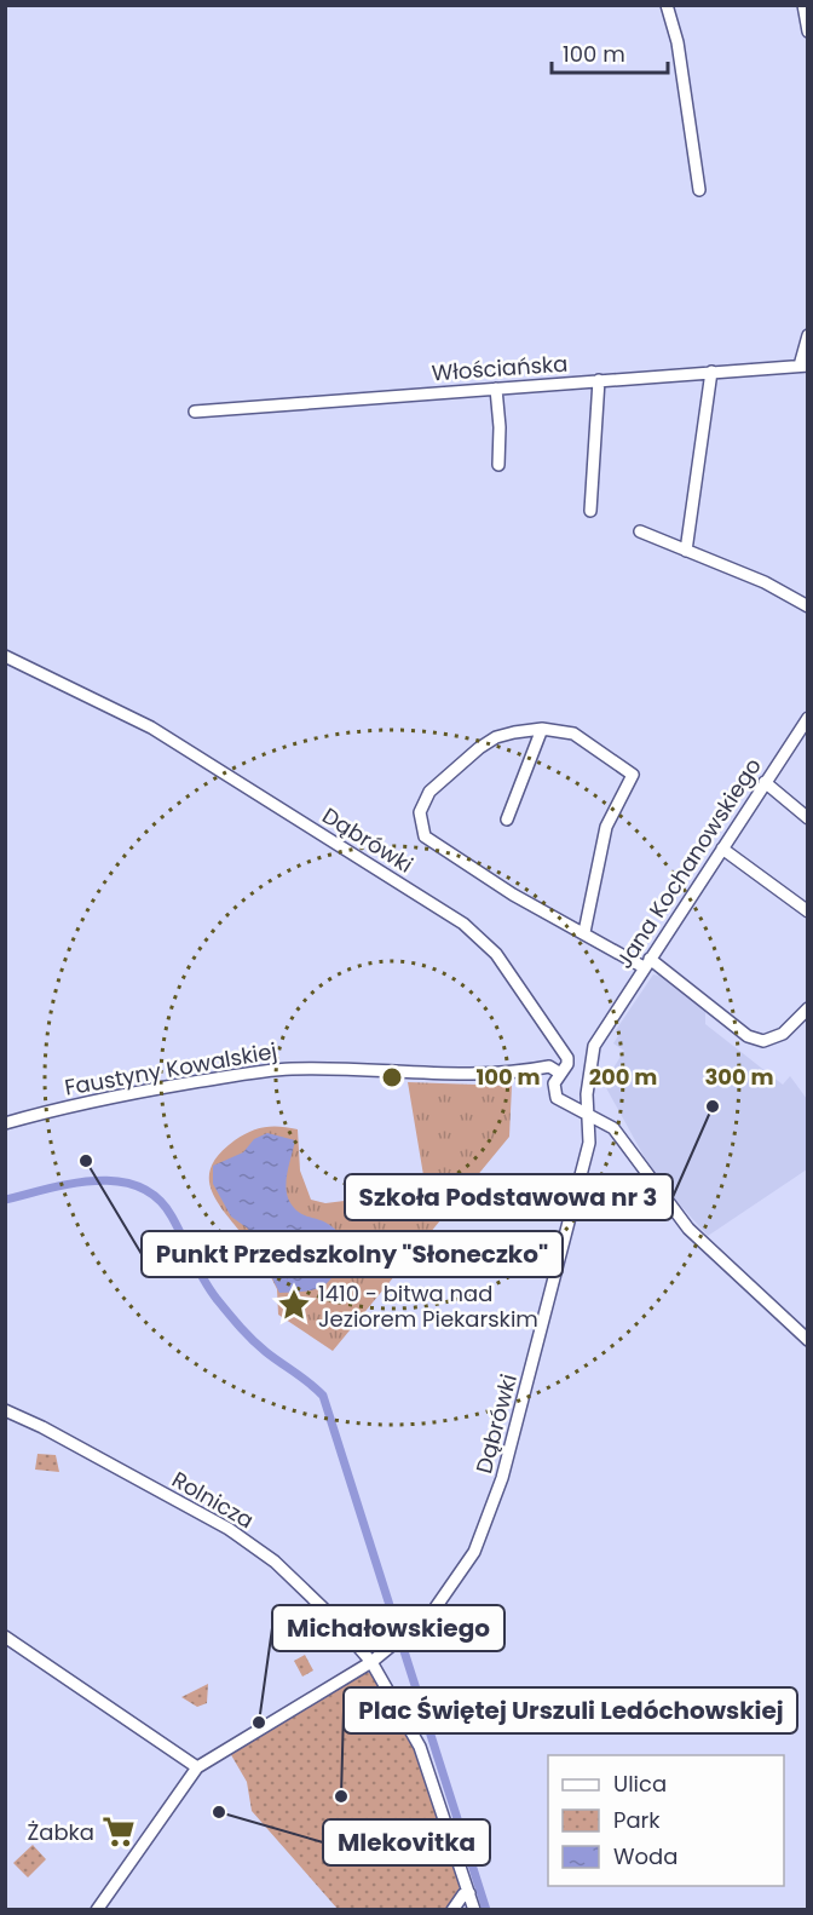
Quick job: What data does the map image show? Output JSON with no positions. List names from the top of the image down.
{
  "streets": {
    "street": [
      "Włościańska",
      "Dąbrówki",
      "Jana Kochanowskiego",
      "Faustyny Kowalskiej",
      "Rolnicza"
    ]
  },
  "crossings": [
    ["Dąbrówki", "Jana Kochanowskiego"],
    ["Dąbrówki", "Faustyny Kowalskiej"],
    ["Dąbrówki", "Rolnicza"]
  ],
  "places": {
    "other": [
      "Szkoła Podstawowa nr 3",
      "Punkt Przedszkolny \"Słoneczko\"",
      "Michałowskiego",
      "Plac Świętej Urszuli Ledóchowskiej",
      "Mlekovitka"
    ],
    "place": ["1410 - bitwa nad Jeziorem Piekarskim"],
    "supermarket": ["Żabka"]
  },
  "legend": ["Ulica", "Park", "Woda"],
  "scale_bar": "100 m",
  "rings": ["100 m", "200 m", "300 m"]
}
